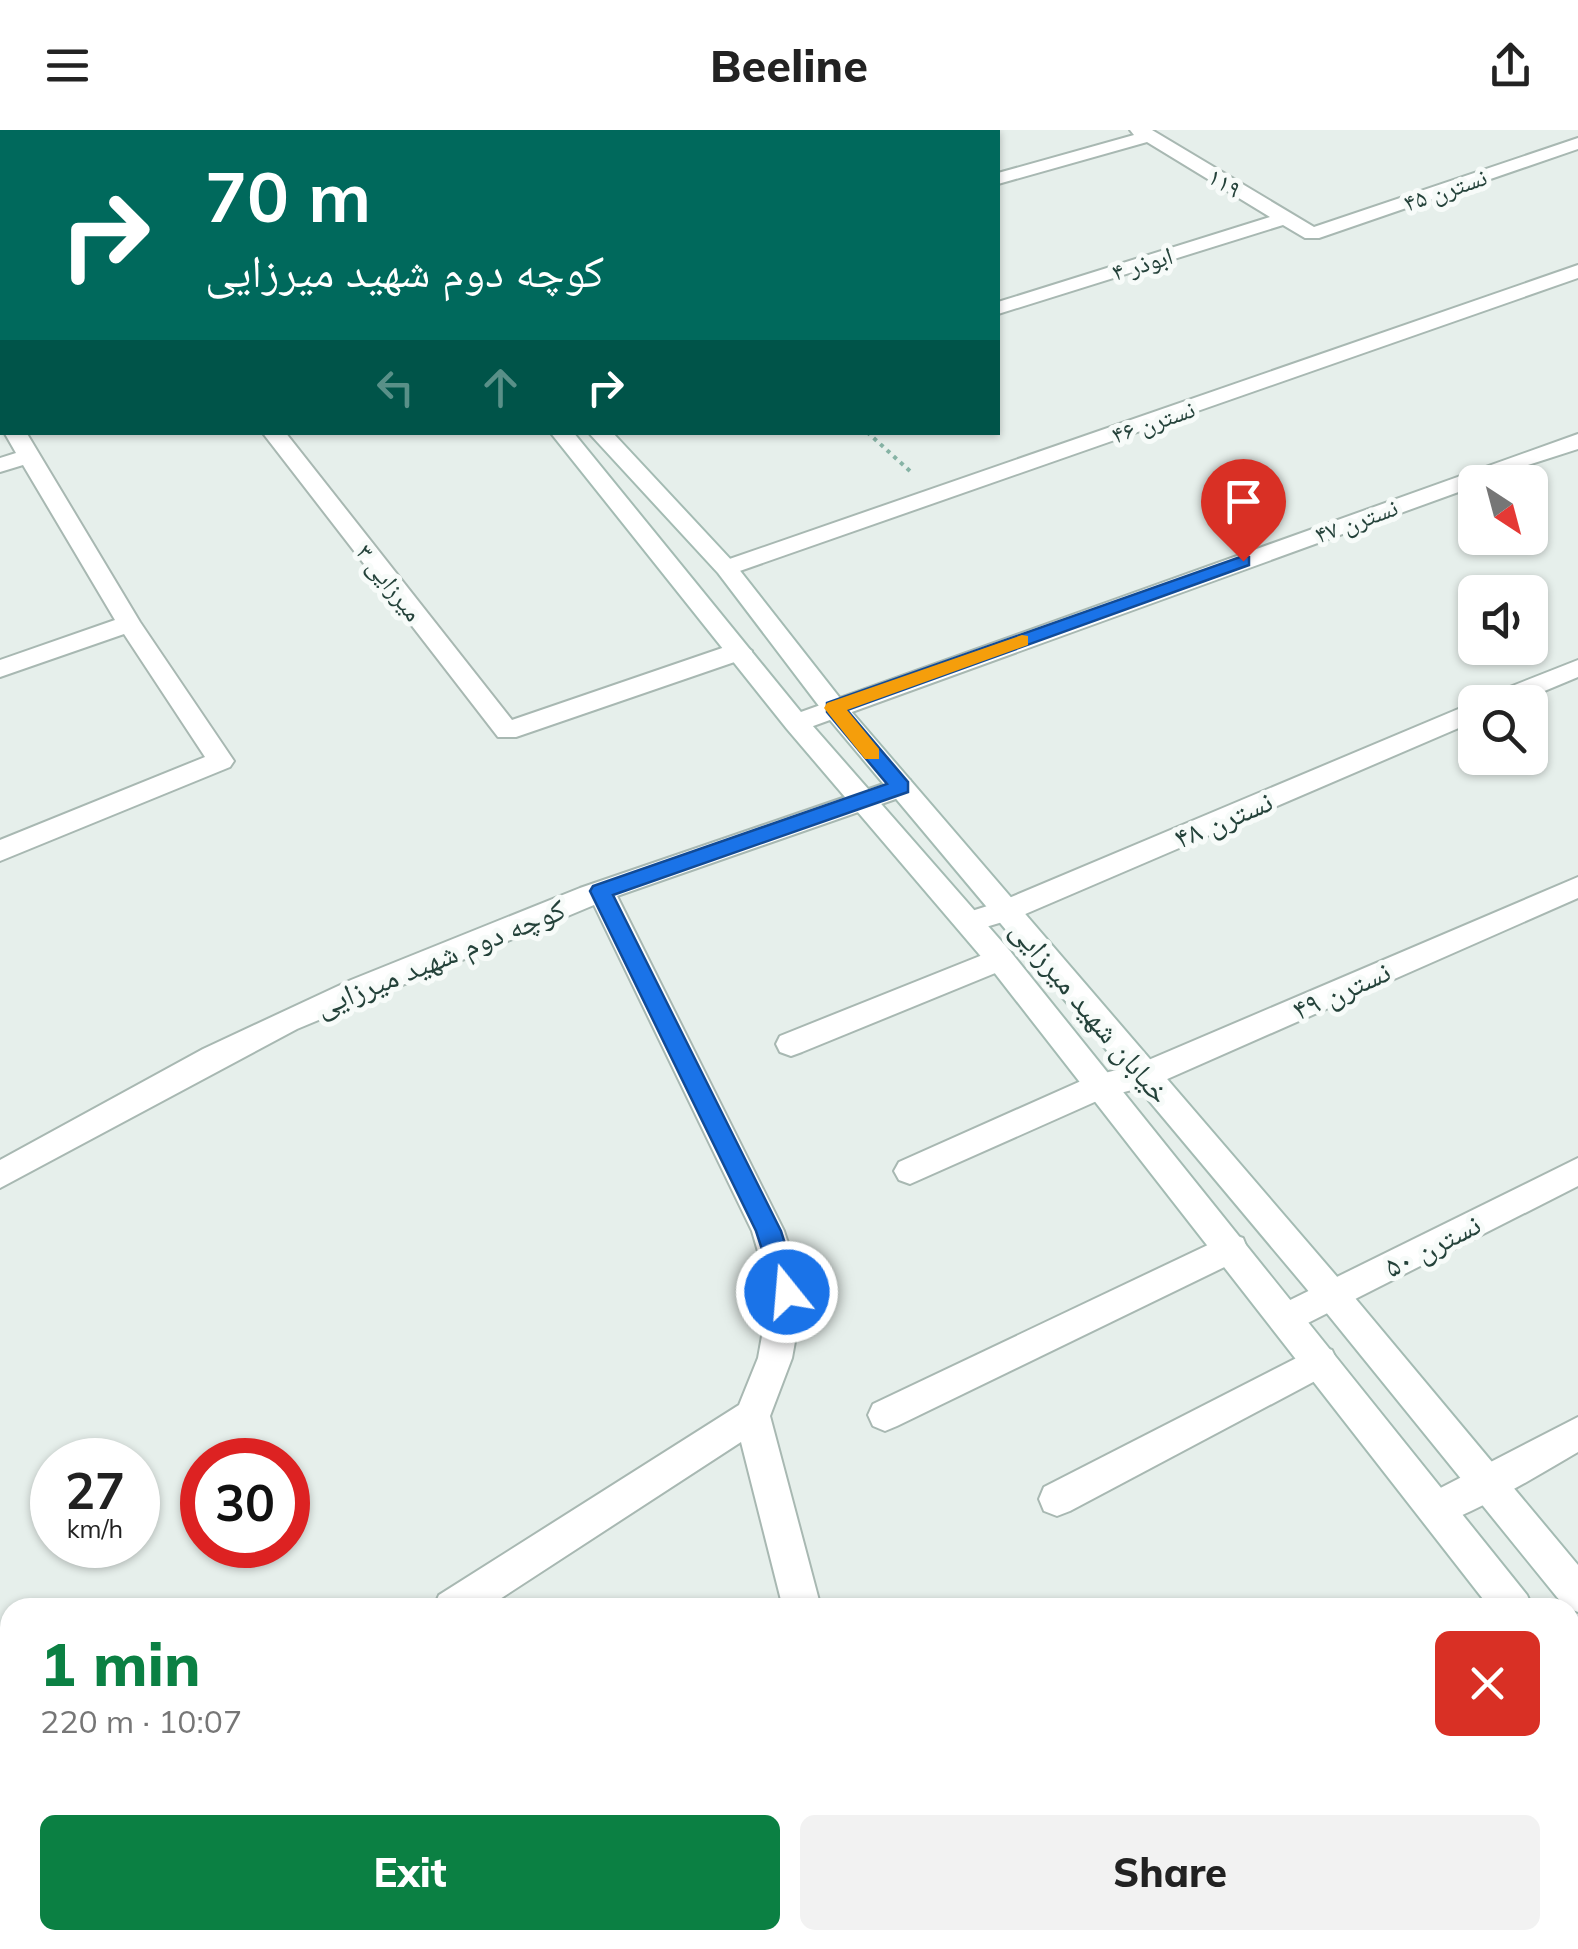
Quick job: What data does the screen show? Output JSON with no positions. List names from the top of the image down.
{
  "streets": {
    "street": [
      "۱۱۹",
      "نسترن ۴۵",
      "ابوذر ۴",
      "نسترن ۴۶",
      "نسترن ۴۷",
      "میرزایی ۳",
      "نسترن ۴۸",
      "کوچه دوم شهید میرزایی",
      "نسترن ۴۹",
      "خیابان شهید میرزایی",
      "نسترن ۵۰"
    ]
  },
  "crossings": [
    ["۱۱۹", "نسترن ۴۵"],
    ["۱۱۹", "ابوذر ۴"],
    ["نسترن ۴۶", "خیابان شهید میرزایی"],
    ["نسترن ۴۷", "خیابان شهید میرزایی"],
    ["میرزایی ۳", "خیابان شهید میرزایی"],
    ["نسترن ۴۸", "خیابان شهید میرزایی"],
    ["کوچه دوم شهید میرزایی", "خیابان شهید میرزایی"],
    ["نسترن ۴۹", "خیابان شهید میرزایی"],
    ["خیابان شهید میرزایی", "نسترن ۵۰"]
  ],
  "north": "bottom right",
  "page": {
    "header": "Beeline",
    "turn": ["70 m", "کوچه دوم شهید میرزایی"],
    "speed": "27 km/h",
    "limit": "30",
    "heading": ["1 min", "220 m · 10:07"],
    "buttons": ["Exit", "Share"]
  }
}
